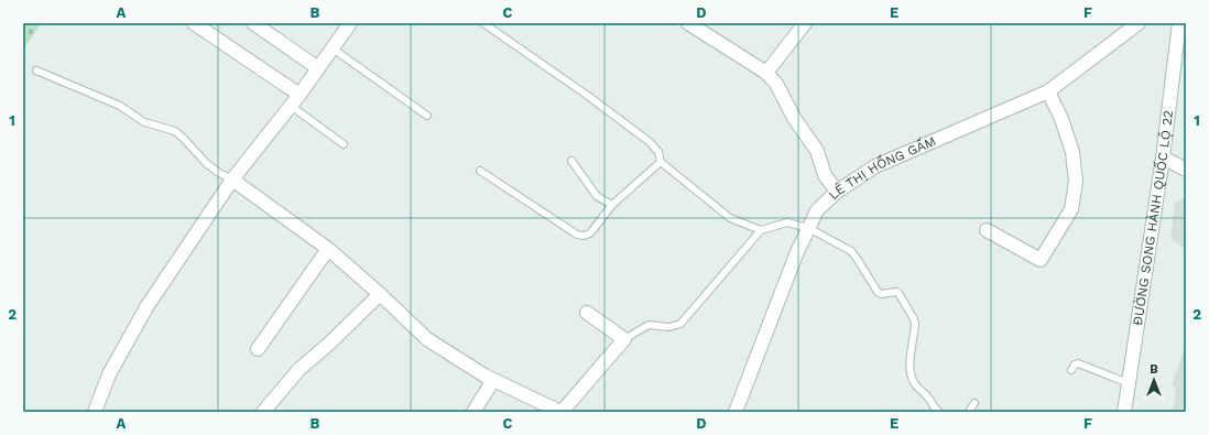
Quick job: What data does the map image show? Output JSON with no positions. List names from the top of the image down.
{
  "streets": {
    "street": ["LÊ THỊ HỒNG GẤM", "ĐƯỜNG SONG HÀNH QUỐC LỘ 22"]
  },
  "north": "top",
  "grid": {
    "columns": [
      "A",
      "B",
      "C",
      "D",
      "E",
      "F"
    ],
    "rows": ["1", "2"]
  }
}
